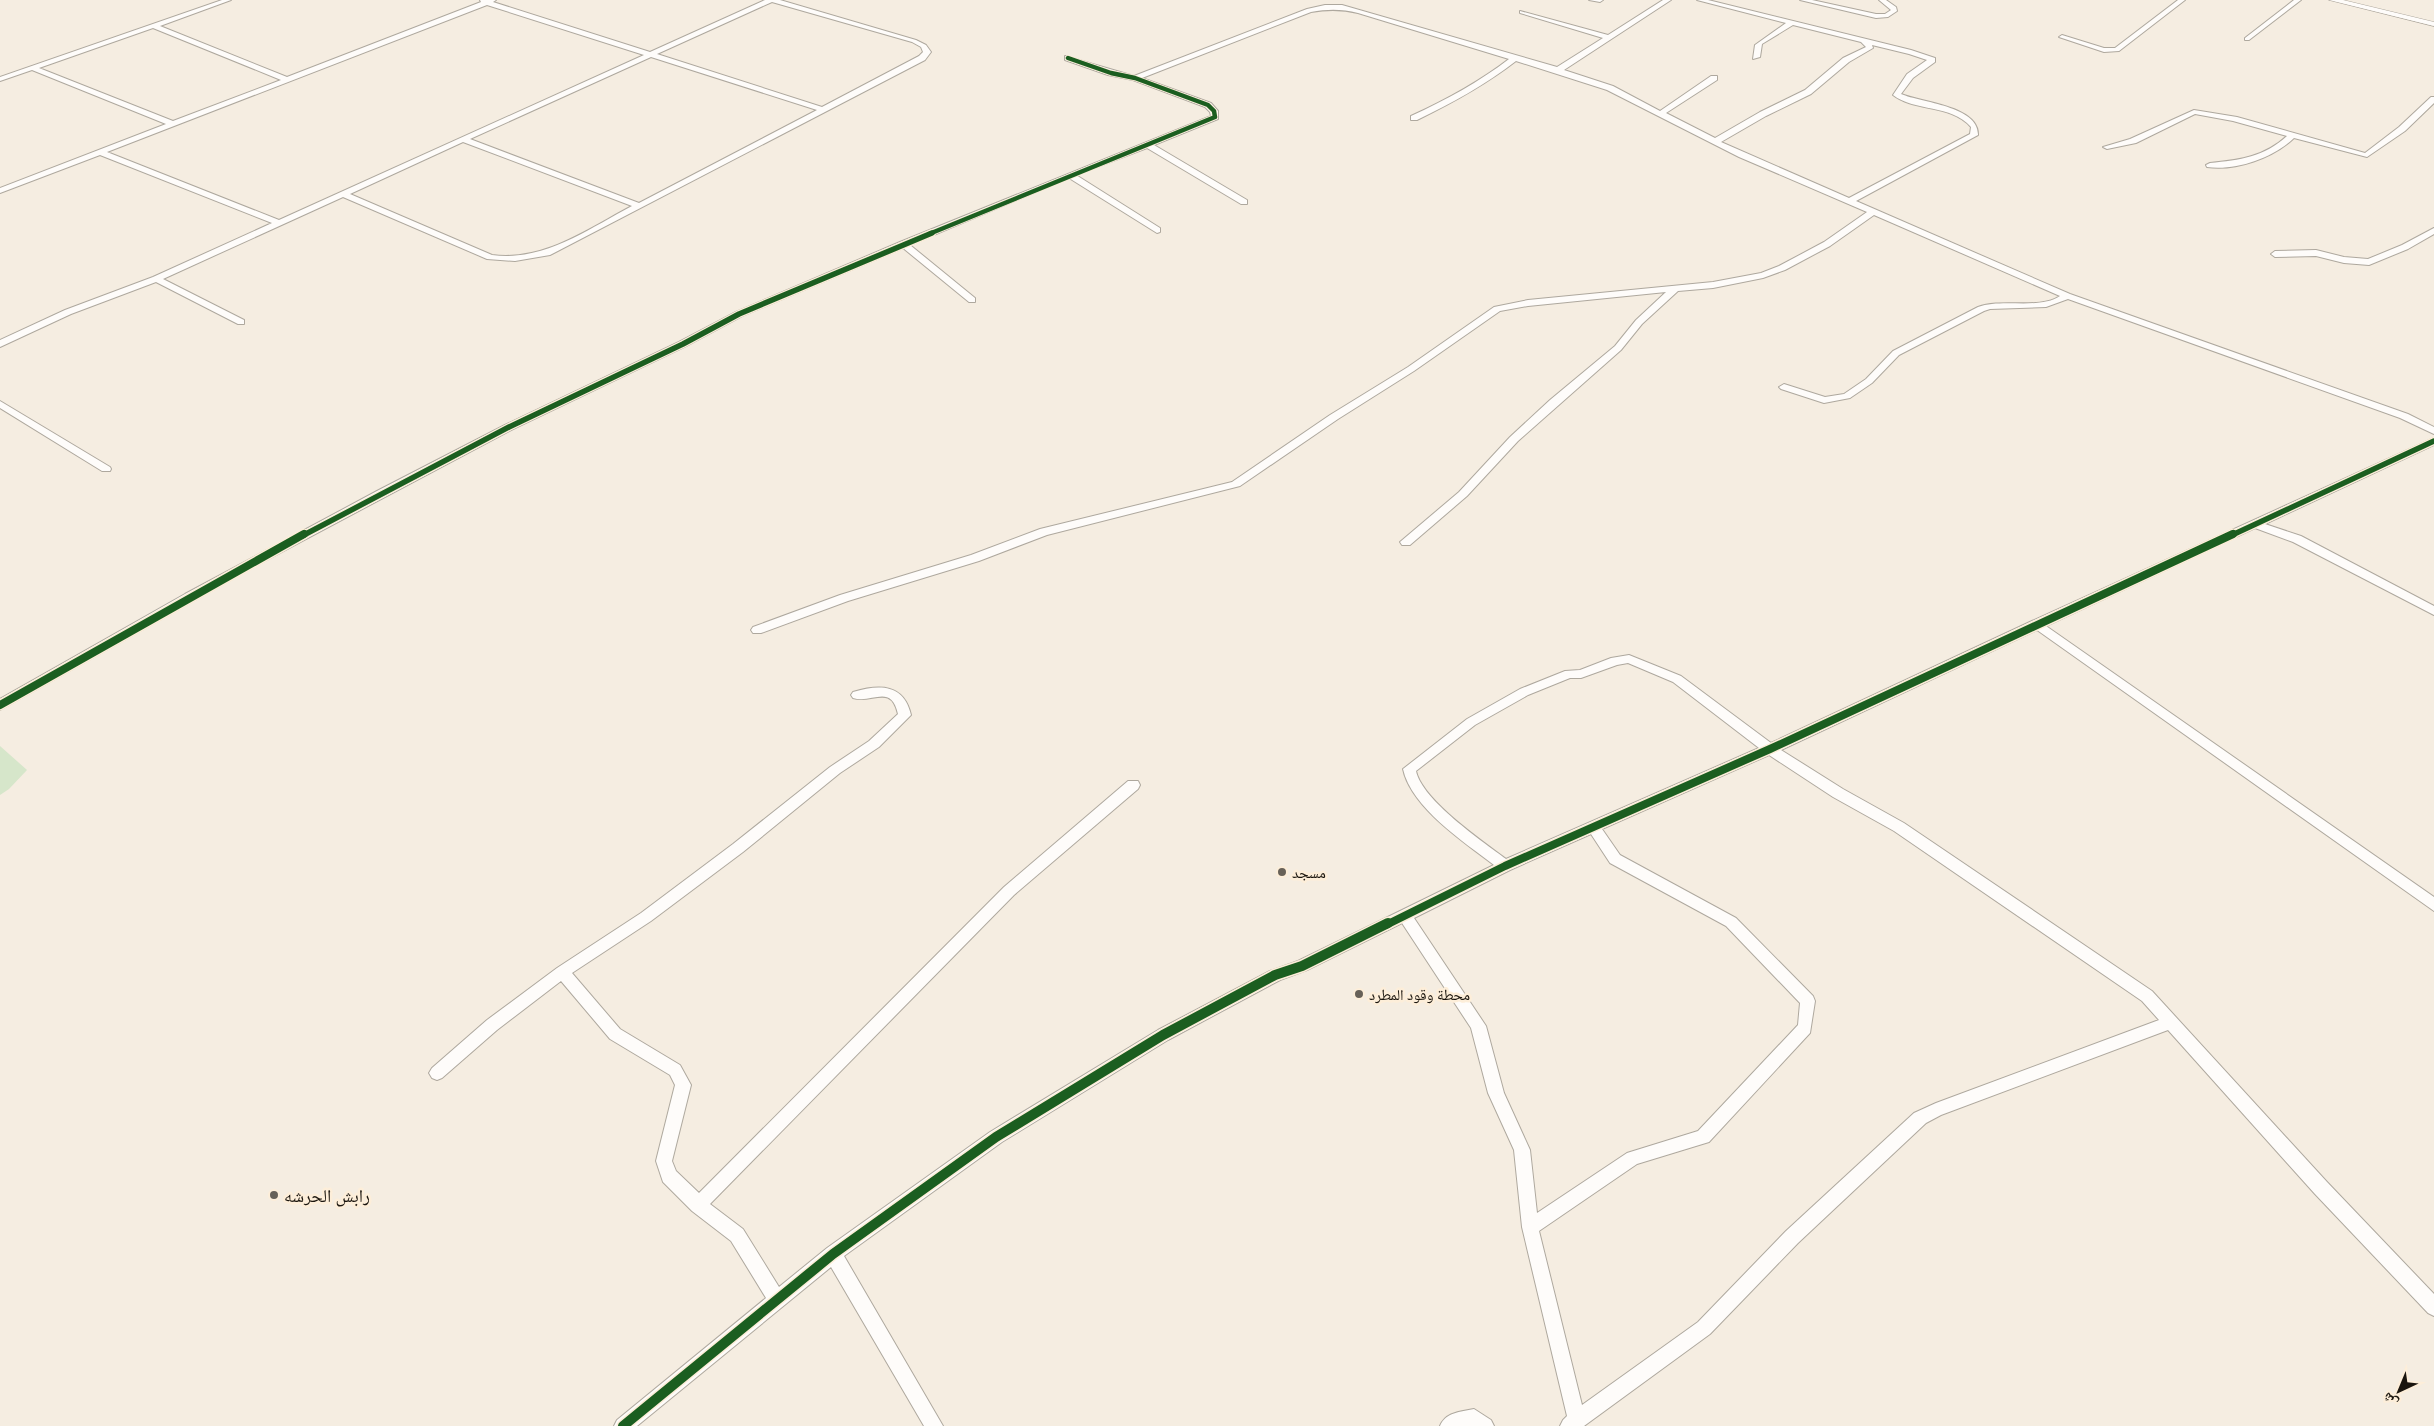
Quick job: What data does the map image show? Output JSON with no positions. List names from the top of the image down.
{
  "places": ["مسجد", "محطة وقود المطرد", "رابش الحرشه"],
  "north": "bottom left"
}
